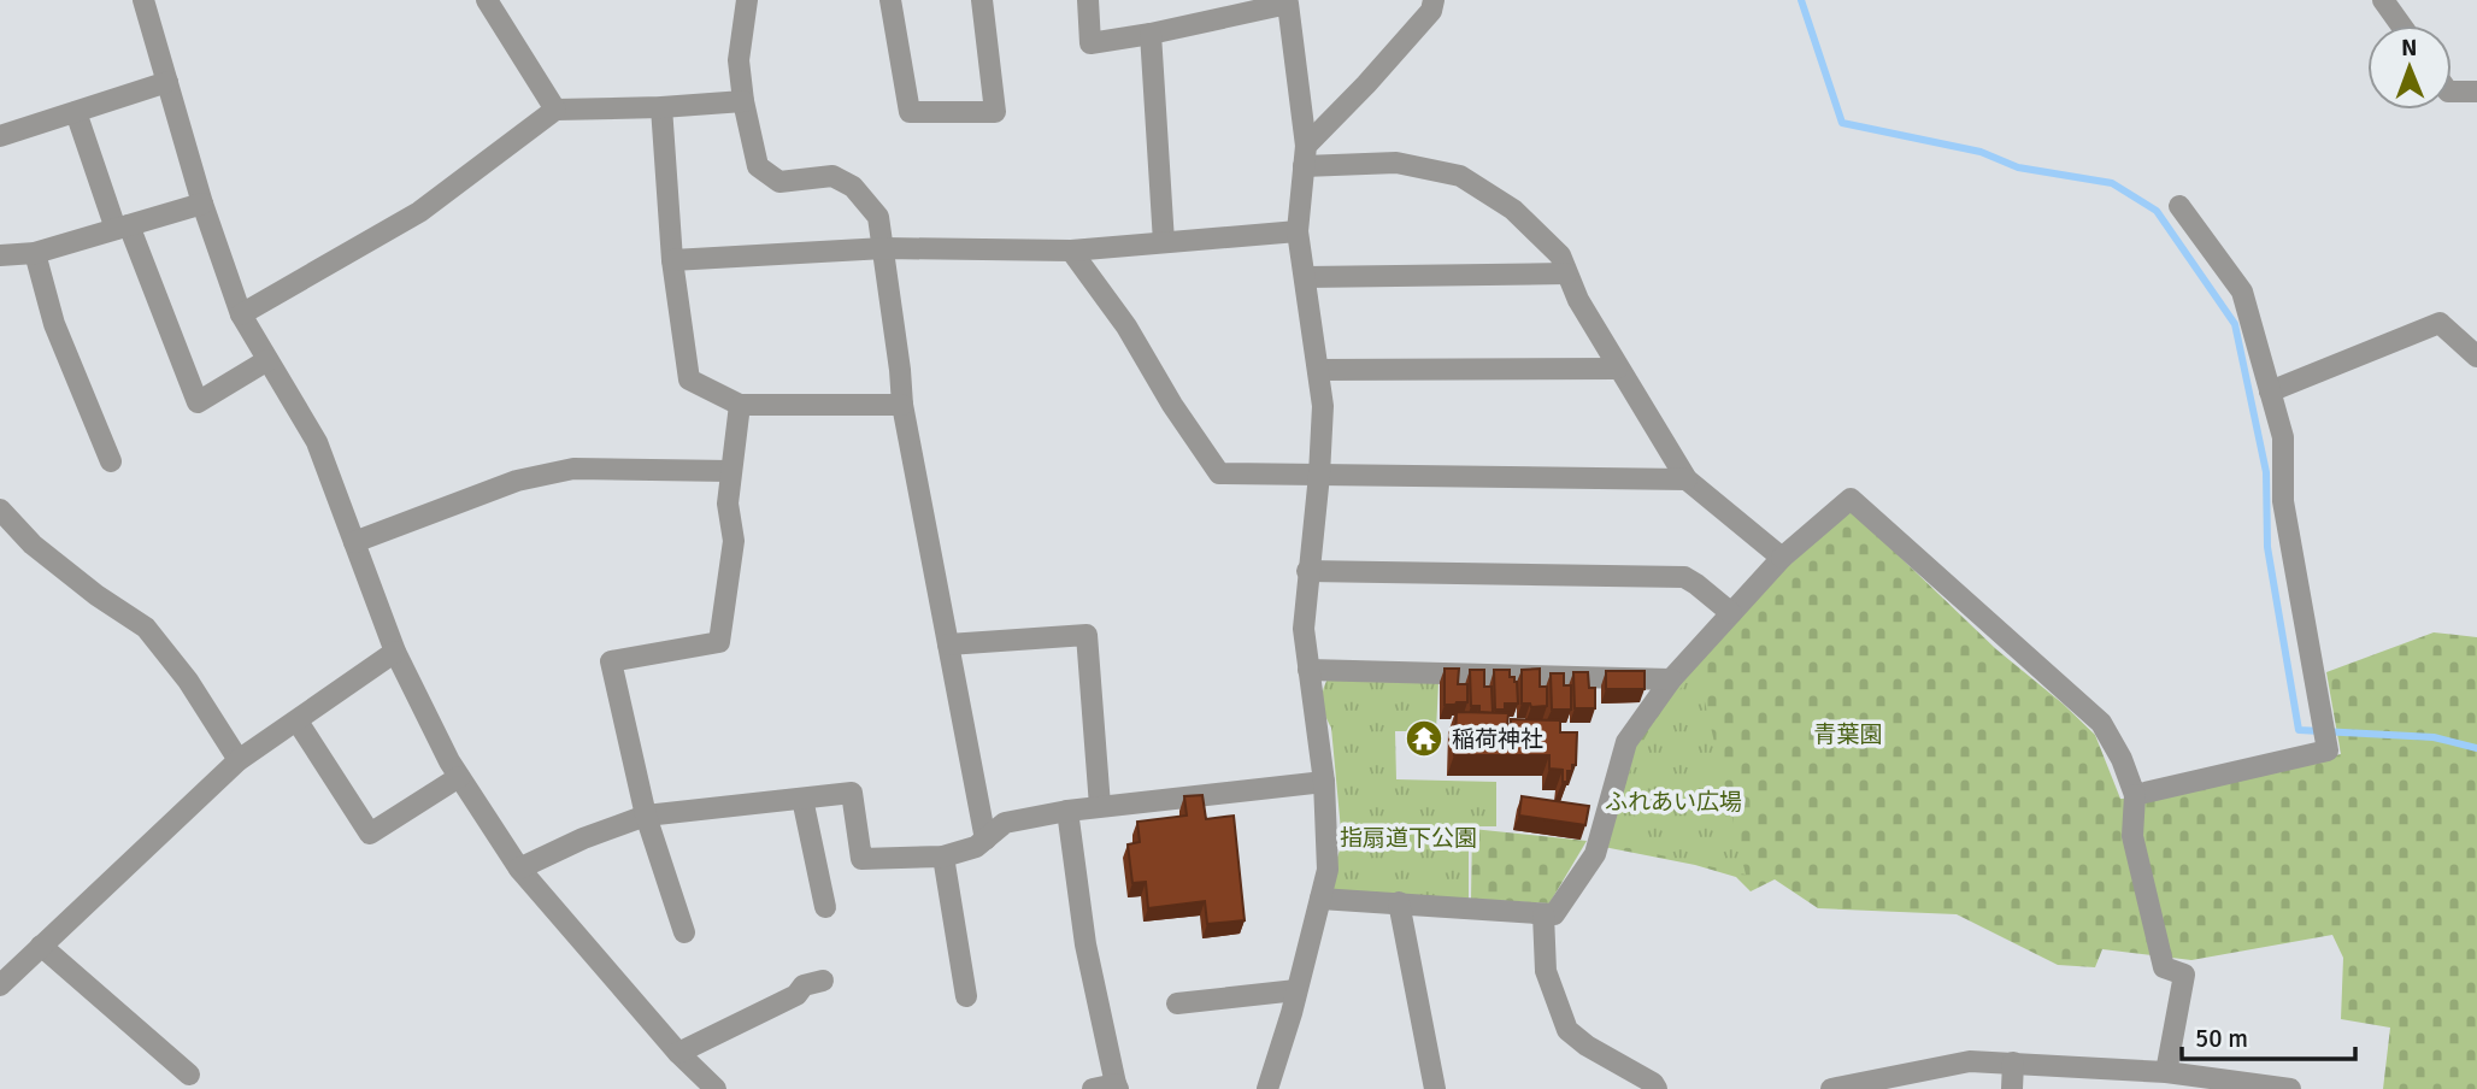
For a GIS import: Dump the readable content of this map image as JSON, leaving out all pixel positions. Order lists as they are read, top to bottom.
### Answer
{
  "parks": ["青葉園", "ふれあい広場", "指扇道下公園"],
  "places": {
    "temple": ["稲荷神社"]
  },
  "scale_bar": "50 m",
  "north": "top"
}
